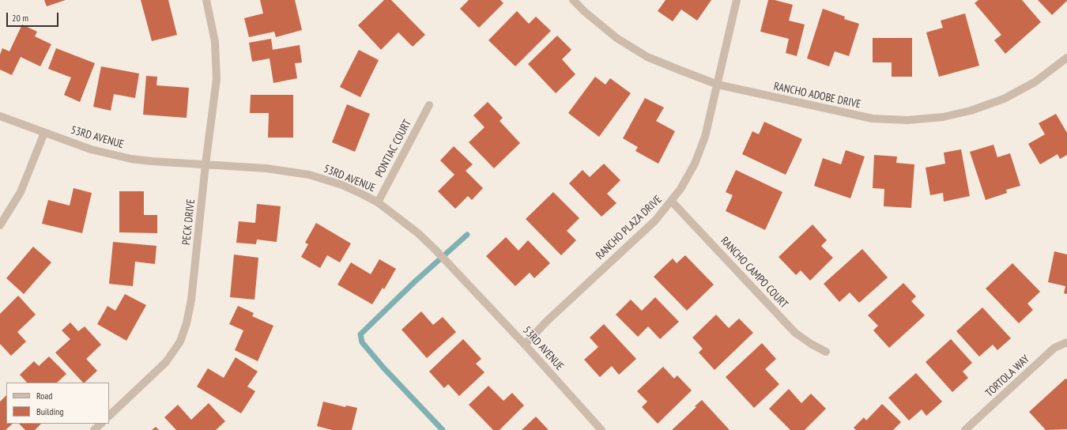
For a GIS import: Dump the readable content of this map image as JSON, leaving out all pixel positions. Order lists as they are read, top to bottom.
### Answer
{
  "streets": {
    "street": [
      "RANCHO ADOBE DRIVE",
      "53RD AVENUE",
      "PONTIAC COURT",
      "PECK DRIVE",
      "RANCHO PLAZA DRIVE",
      "RANCHO CAMPO COURT",
      "TORTOLA WAY"
    ]
  },
  "crossings": [
    ["RANCHO ADOBE DRIVE", "RANCHO PLAZA DRIVE"],
    ["53RD AVENUE", "PONTIAC COURT"],
    ["53RD AVENUE", "PECK DRIVE"],
    ["53RD AVENUE", "RANCHO PLAZA DRIVE"],
    ["RANCHO PLAZA DRIVE", "RANCHO CAMPO COURT"]
  ],
  "legend": ["Road", "Building"],
  "scale_bar": "20 m"
}
